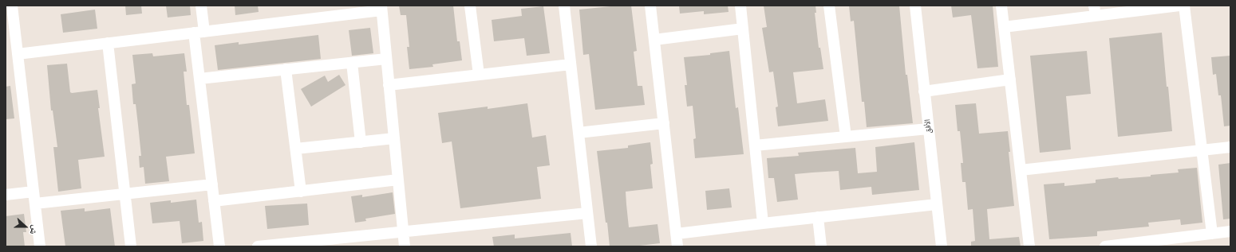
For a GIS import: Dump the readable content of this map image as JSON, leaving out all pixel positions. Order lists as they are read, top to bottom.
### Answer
{
  "streets": {
    "street": ["الأفق"]
  },
  "north": "right"
}
